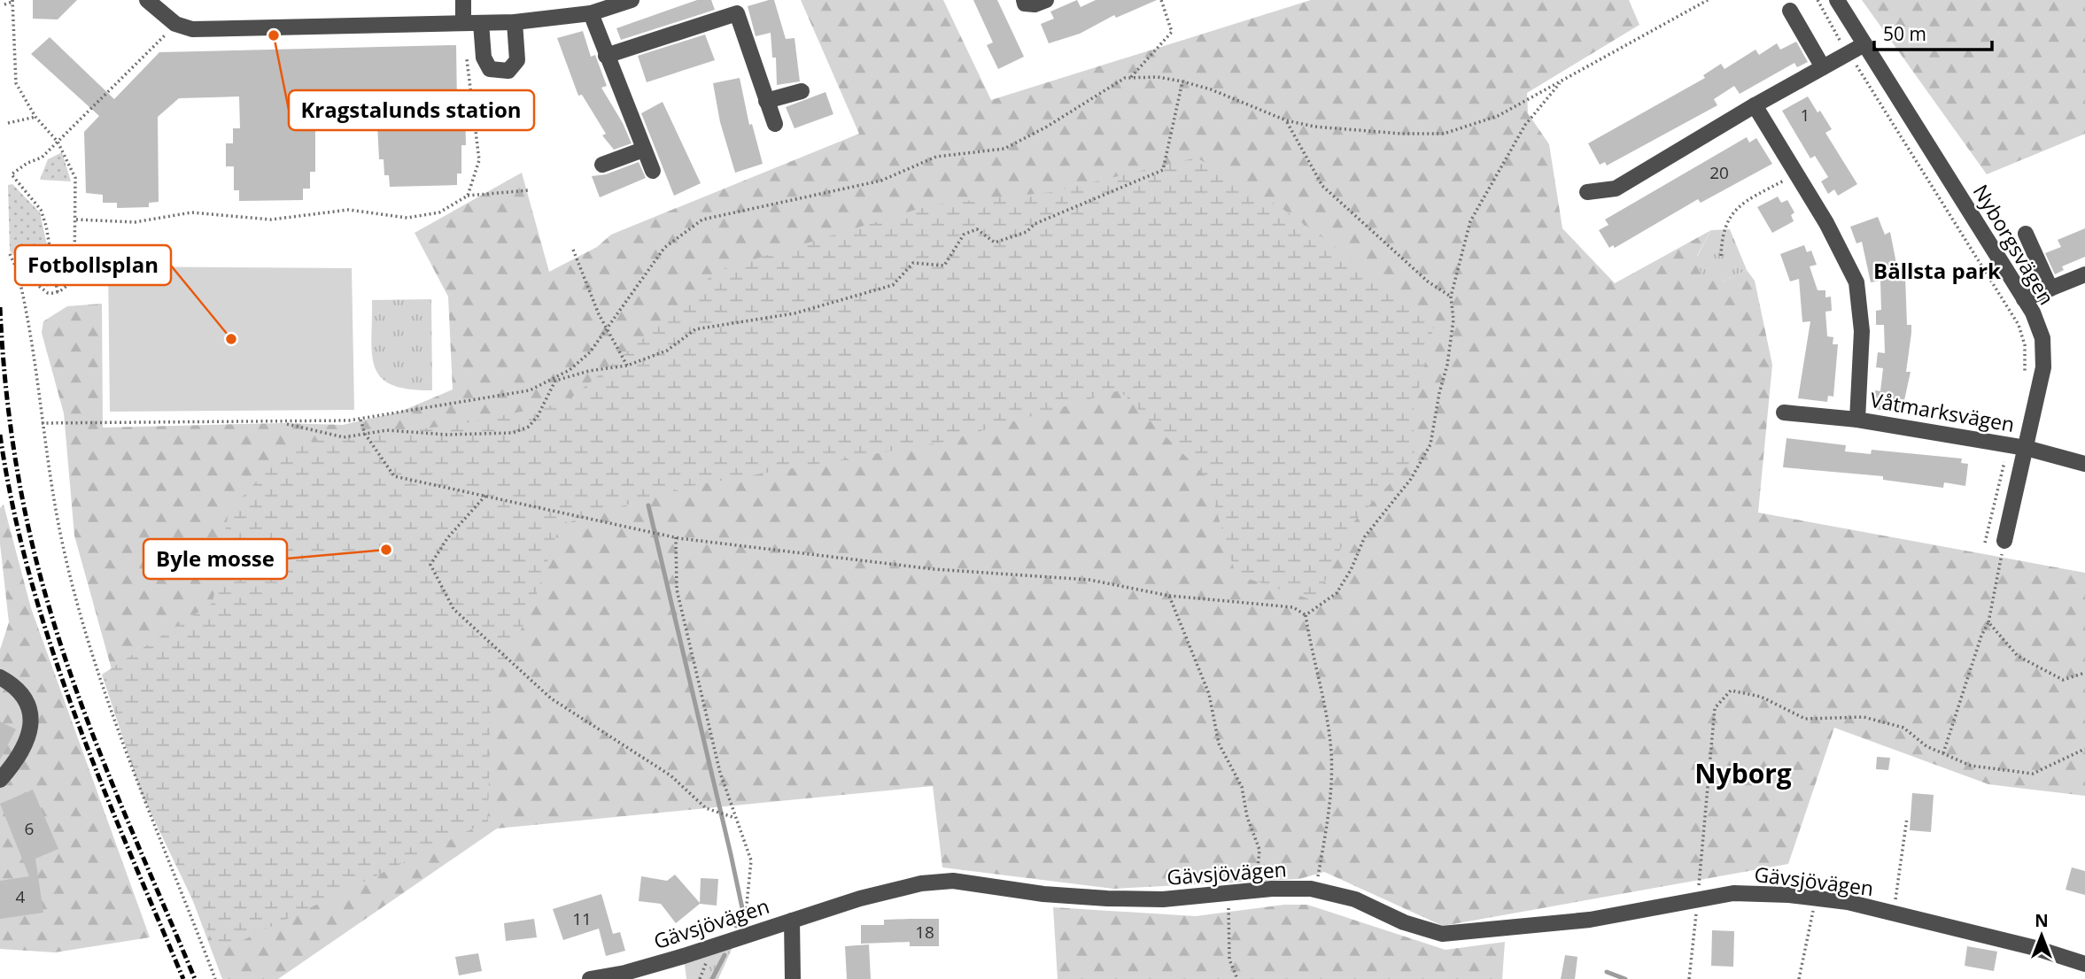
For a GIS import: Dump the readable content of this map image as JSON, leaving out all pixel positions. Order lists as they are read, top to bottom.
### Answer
{
  "streets": {
    "street": ["Nyborgsvägen", "Våtmarksvägen", "Gävsjövägen"]
  },
  "crossings": [
    ["Nyborgsvägen", "Våtmarksvägen"]
  ],
  "districts": ["Bällsta park", "Nyborg"],
  "places": ["Kragstalunds station", "Fotbollsplan", "Byle mosse"],
  "house_numbers": [
    "1",
    "20",
    "6",
    "4",
    "11",
    "18"
  ],
  "scale_bar": "50 m",
  "north": "top"
}
